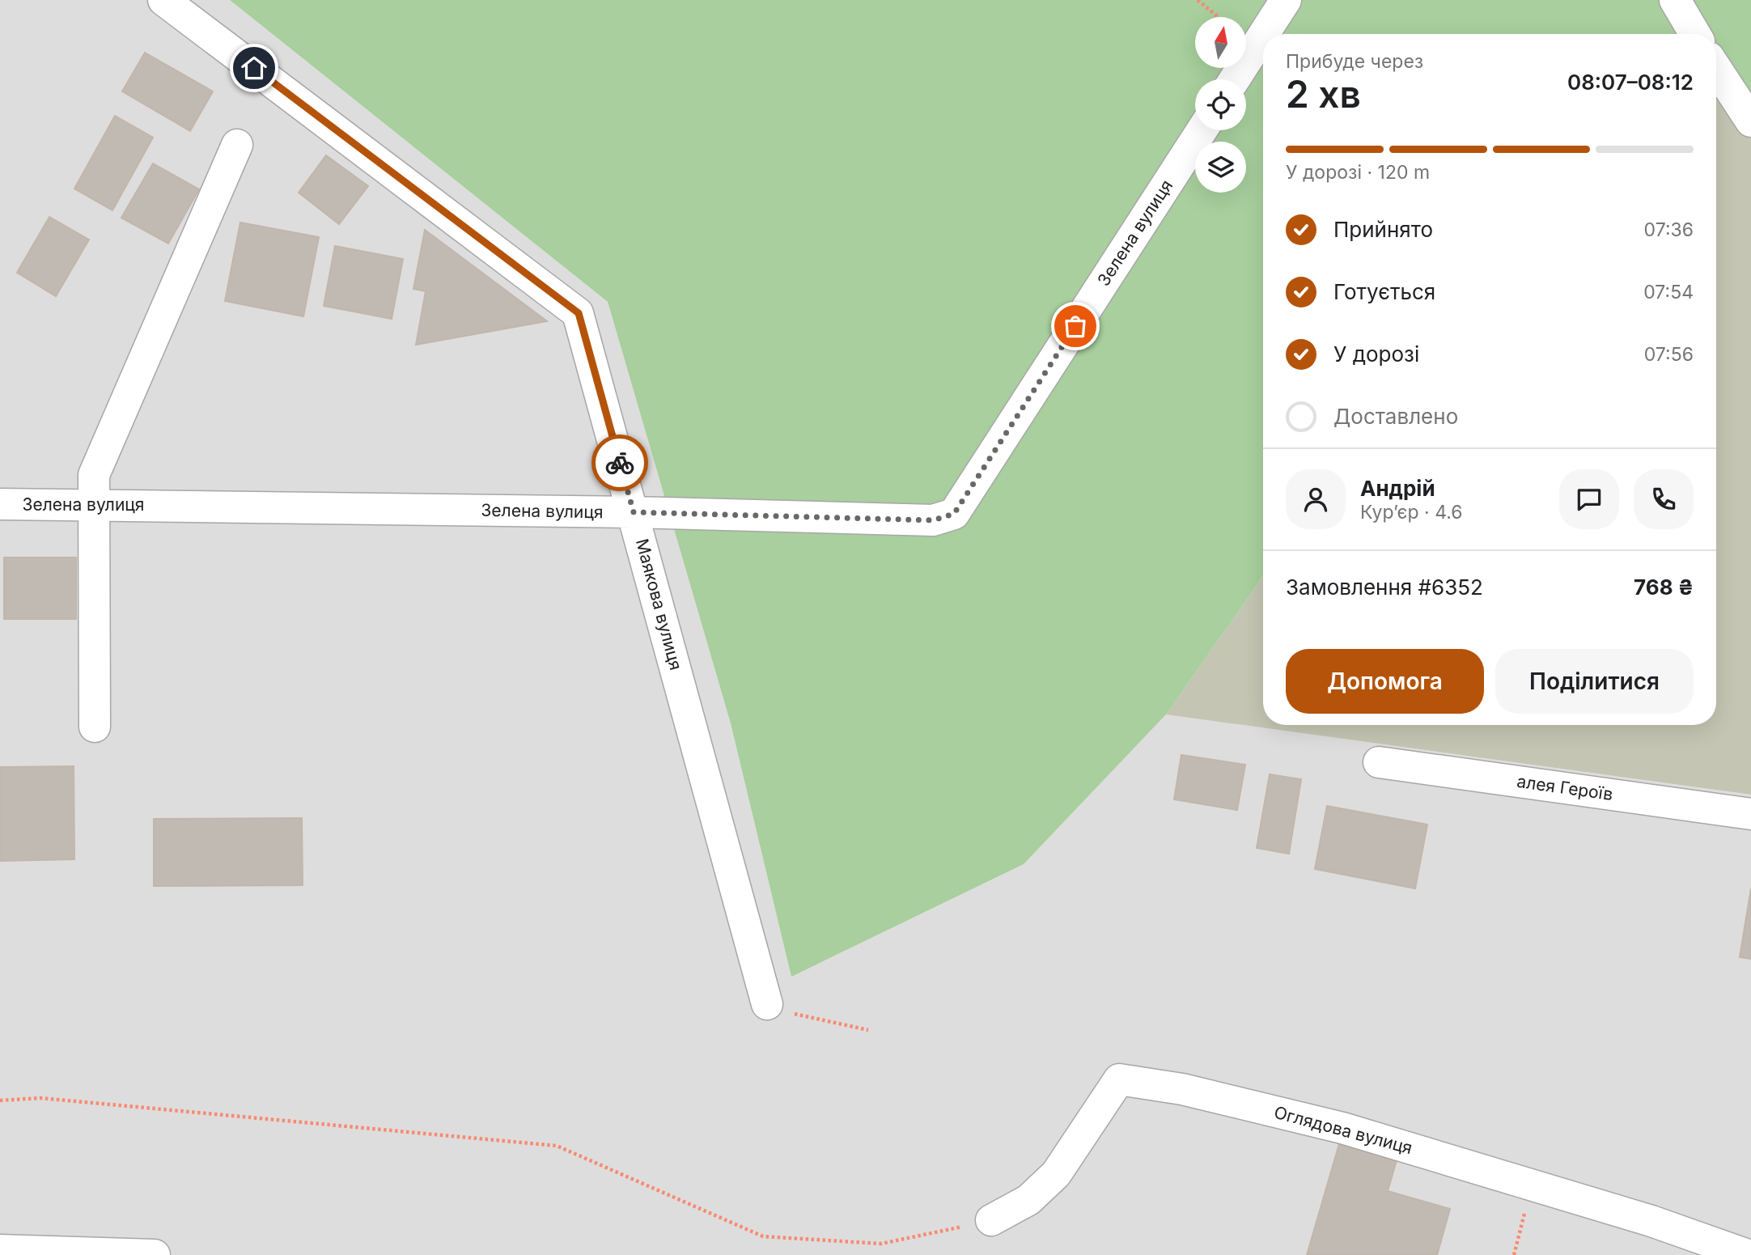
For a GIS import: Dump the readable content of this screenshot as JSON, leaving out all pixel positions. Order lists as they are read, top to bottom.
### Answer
{
  "streets": {
    "street": [
      "Зелена вулиця",
      "Маякова вулиця",
      "алея Героїв",
      "Оглядова вулиця"
    ]
  },
  "crossings": [
    ["Зелена вулиця", "Маякова вулиця"]
  ],
  "north": "top",
  "page": {
    "heading": ["2 хв", "Прибуде через", "08:07–08:12"],
    "panel": [
      "Андрій",
      "Кур’єр · 4.6",
      "Замовлення #6352",
      "768 ₴"
    ],
    "bar": "У дорозі · 120 m",
    "list": [
      ["Прийнято", "07:36"],
      ["Готується", "07:54"],
      ["У дорозі", "07:56"],
      "Доставлено"
    ],
    "buttons": ["Допомога", "Поділитися"]
  }
}
